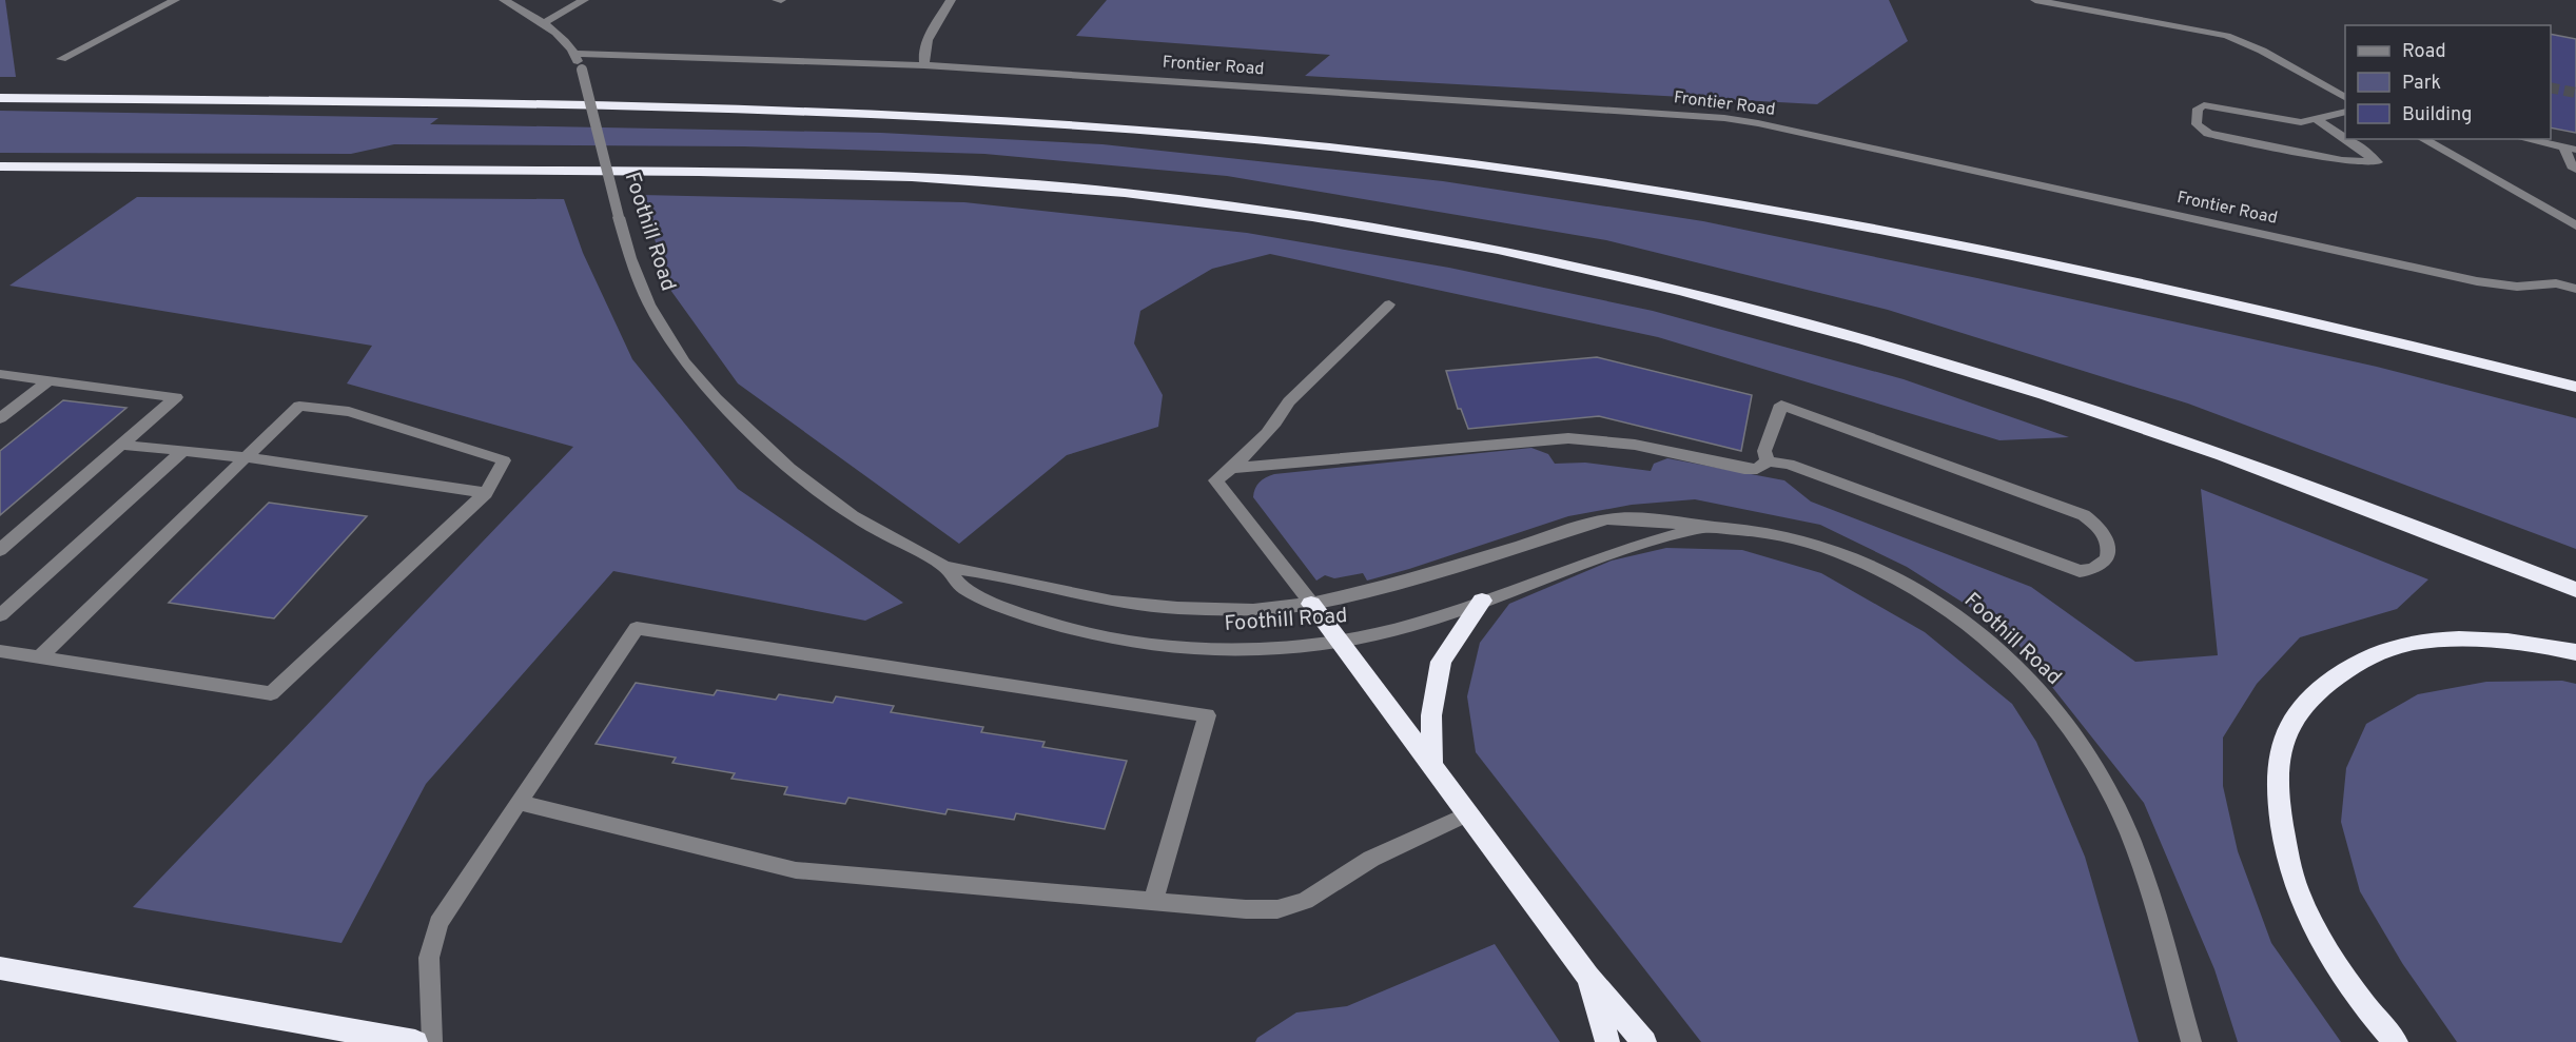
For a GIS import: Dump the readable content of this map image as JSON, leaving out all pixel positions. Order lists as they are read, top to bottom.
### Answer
{
  "streets": {
    "street": ["Frontier Road", "Foothill Road"]
  },
  "crossings": [
    ["Frontier Road", "Foothill Road"]
  ],
  "legend": ["Road", "Park", "Building"]
}
